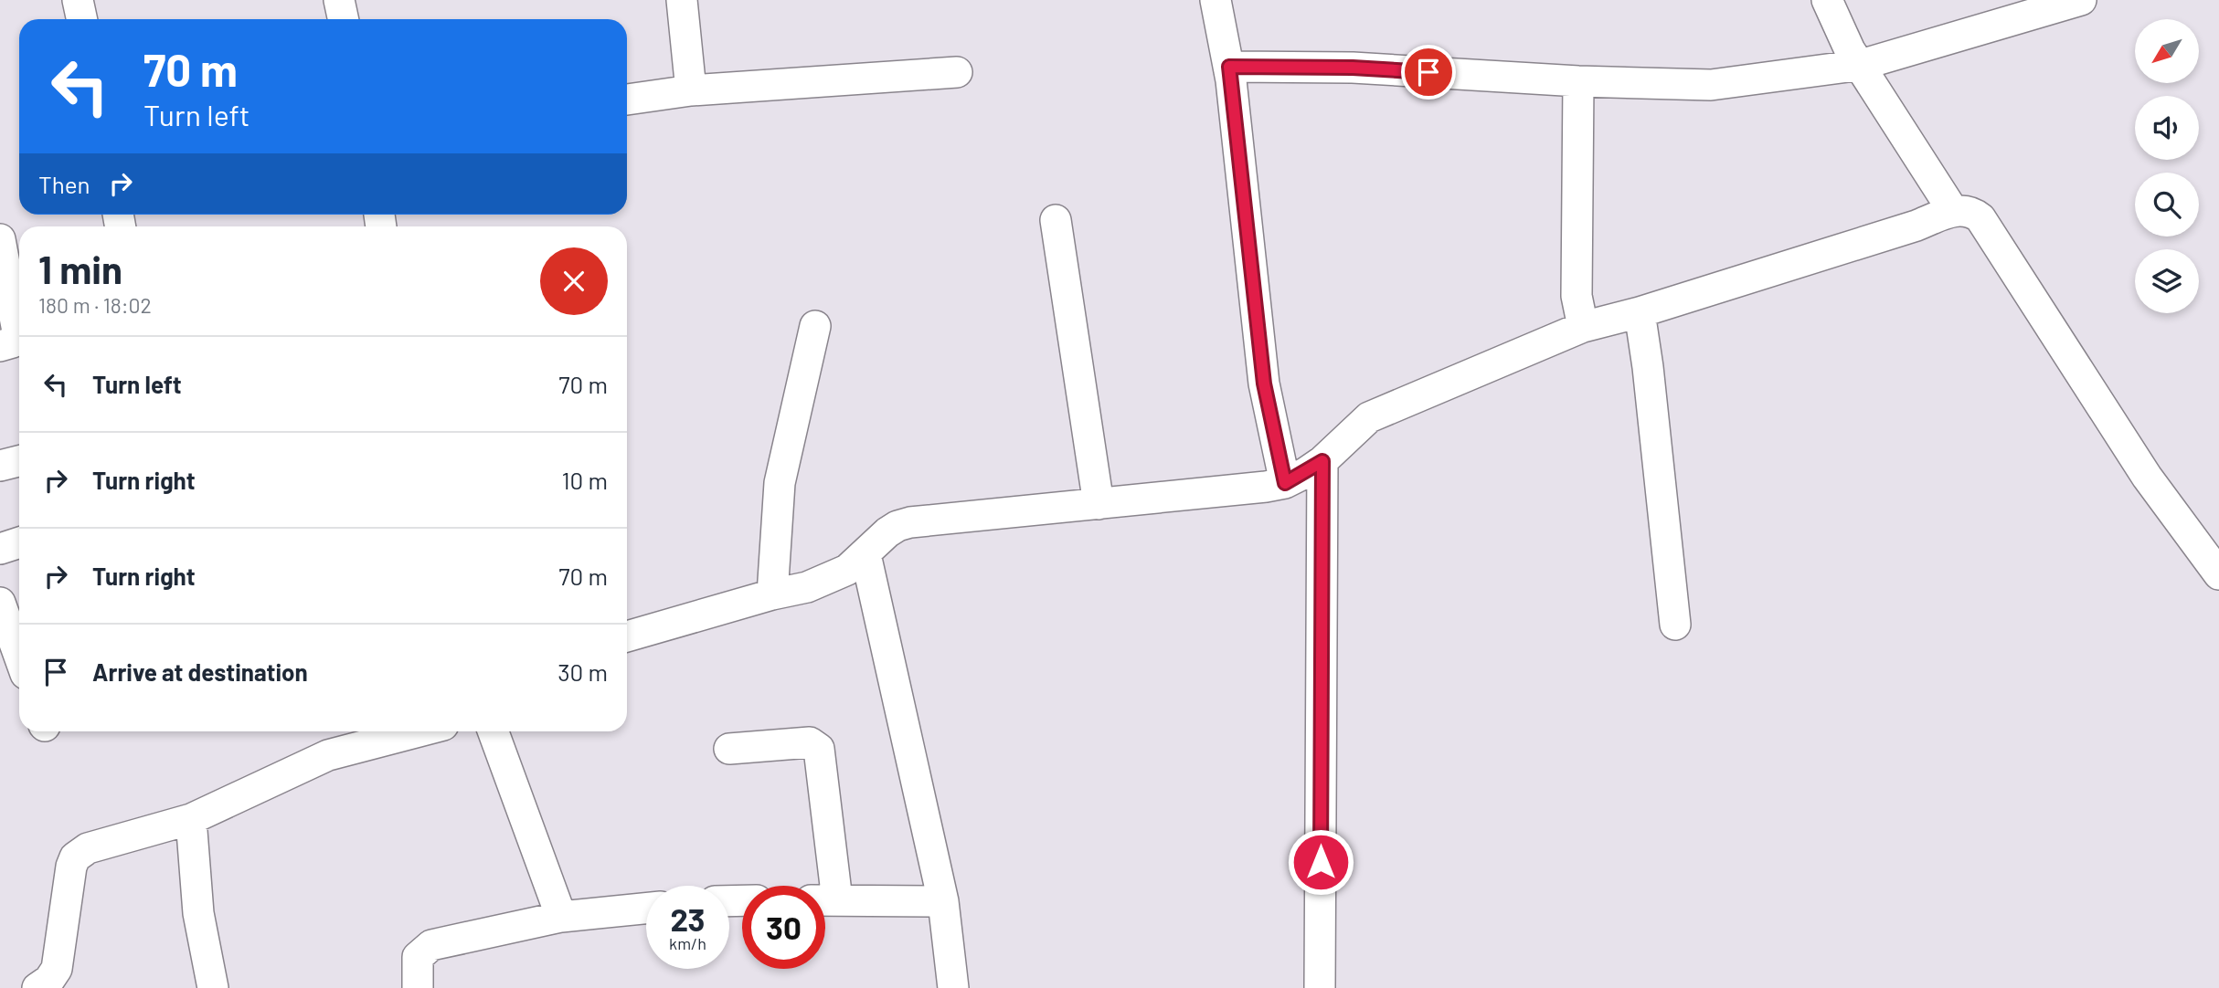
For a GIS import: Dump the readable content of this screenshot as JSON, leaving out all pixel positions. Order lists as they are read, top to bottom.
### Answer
{
  "north": "bottom left",
  "page": {
    "turn": ["70 m", "Turn left"],
    "then": "Then",
    "heading": ["1 min", "180 m · 18:02"],
    "list": [
      {
        "name": "Turn left",
        "value": "70 m"
      },
      {
        "name": "Turn right",
        "value": "10 m"
      },
      {
        "name": "Turn right",
        "value": "70 m"
      },
      {
        "name": "Arrive at destination",
        "value": "30 m"
      }
    ],
    "speed": "23 km/h",
    "limit": "30"
  }
}
